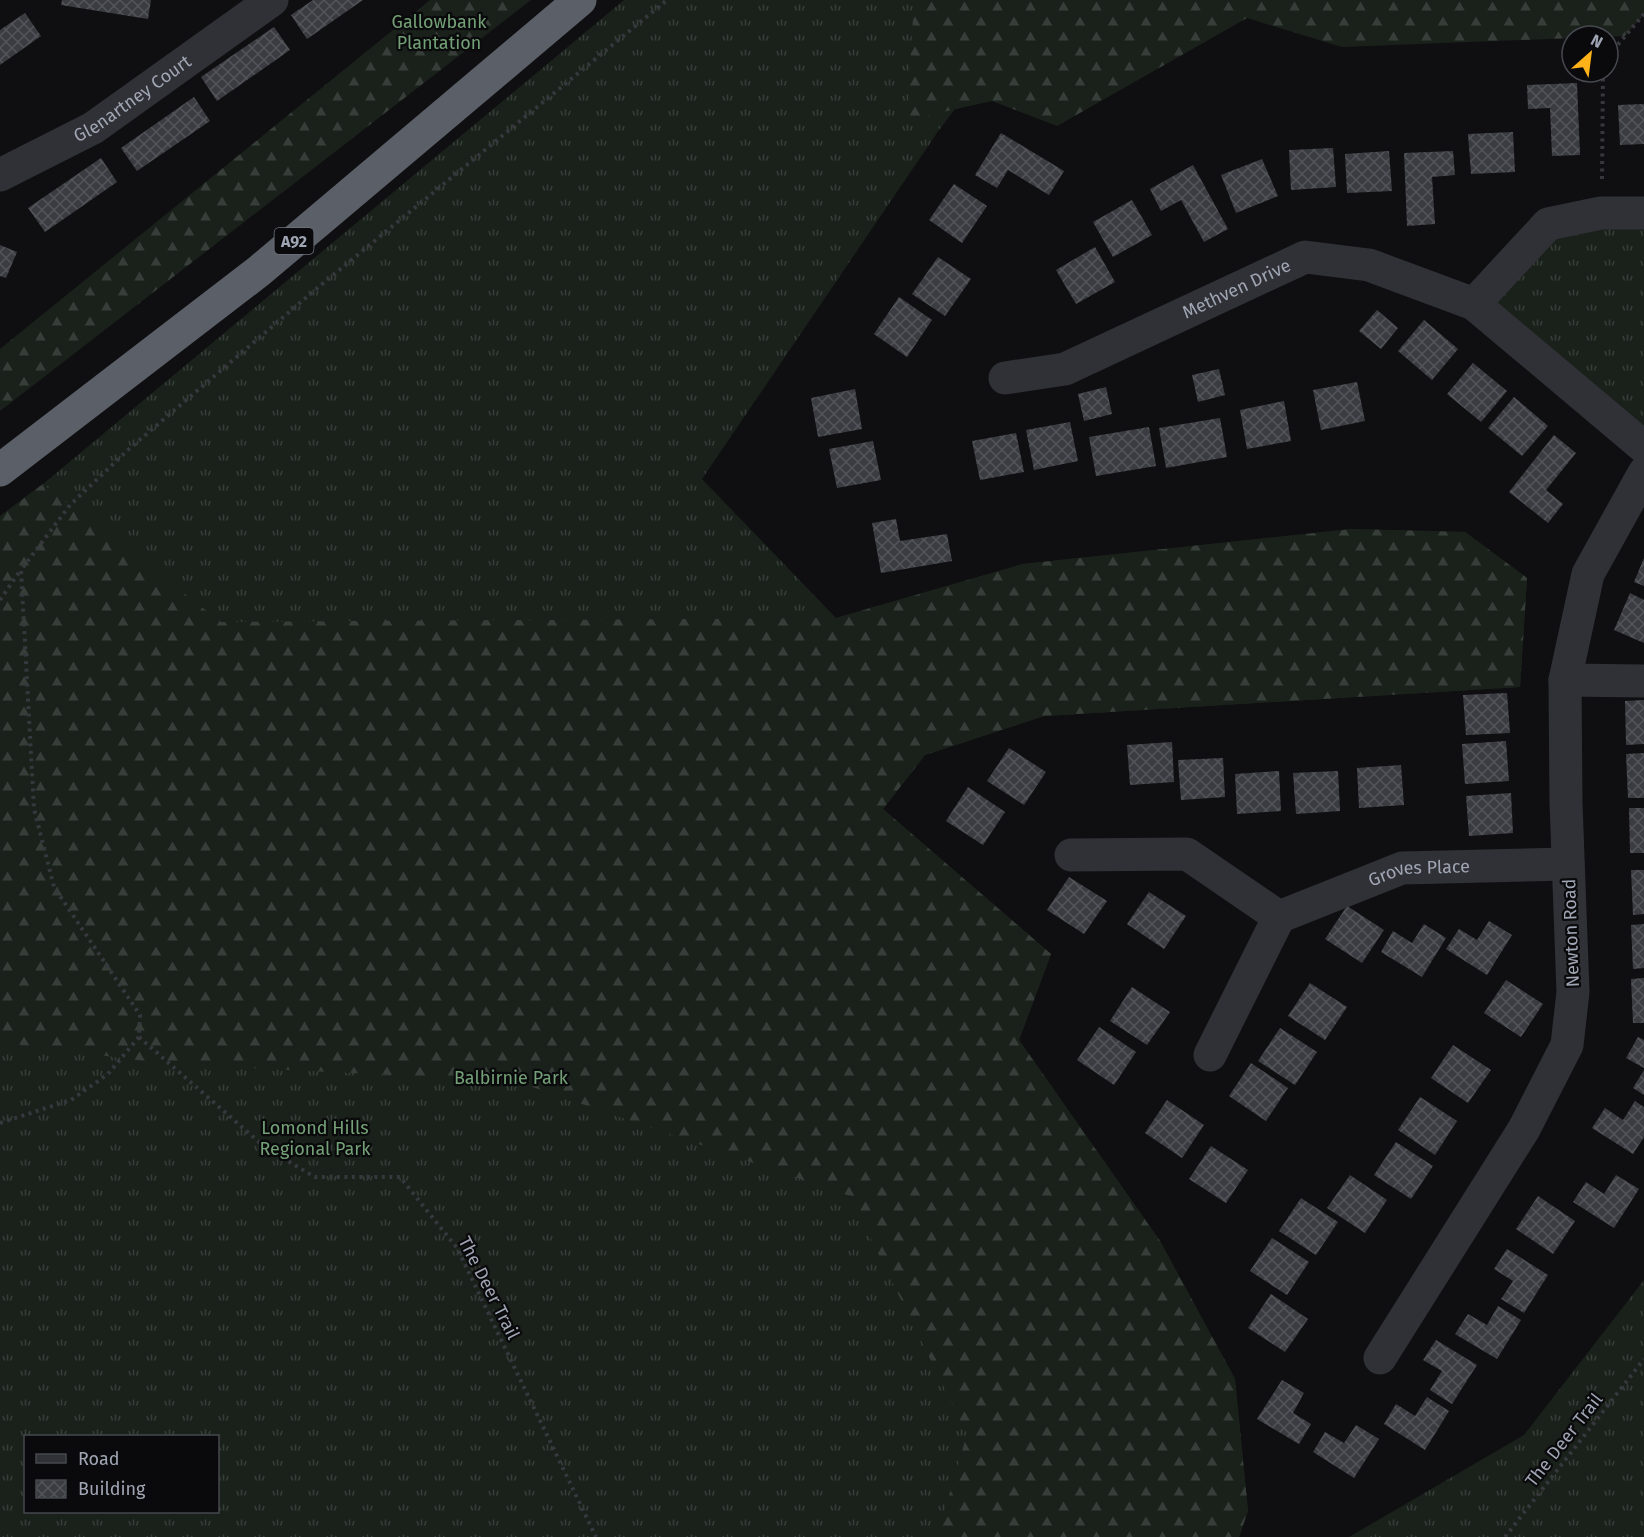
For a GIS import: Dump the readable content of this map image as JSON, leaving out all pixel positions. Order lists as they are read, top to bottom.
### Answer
{
  "streets": {
    "highway": ["A92"],
    "street": [
      "Glenartney Court",
      "Methven Drive",
      "Groves Place",
      "Newton Road"
    ],
    "path": ["The Deer Trail"]
  },
  "crossings": [
    ["Groves Place", "Newton Road"]
  ],
  "parks": ["Gallowbank Plantation", "Balbirnie Park", "Lomond Hills Regional Park"],
  "legend": ["Road", "Building"],
  "north": "top right"
}
